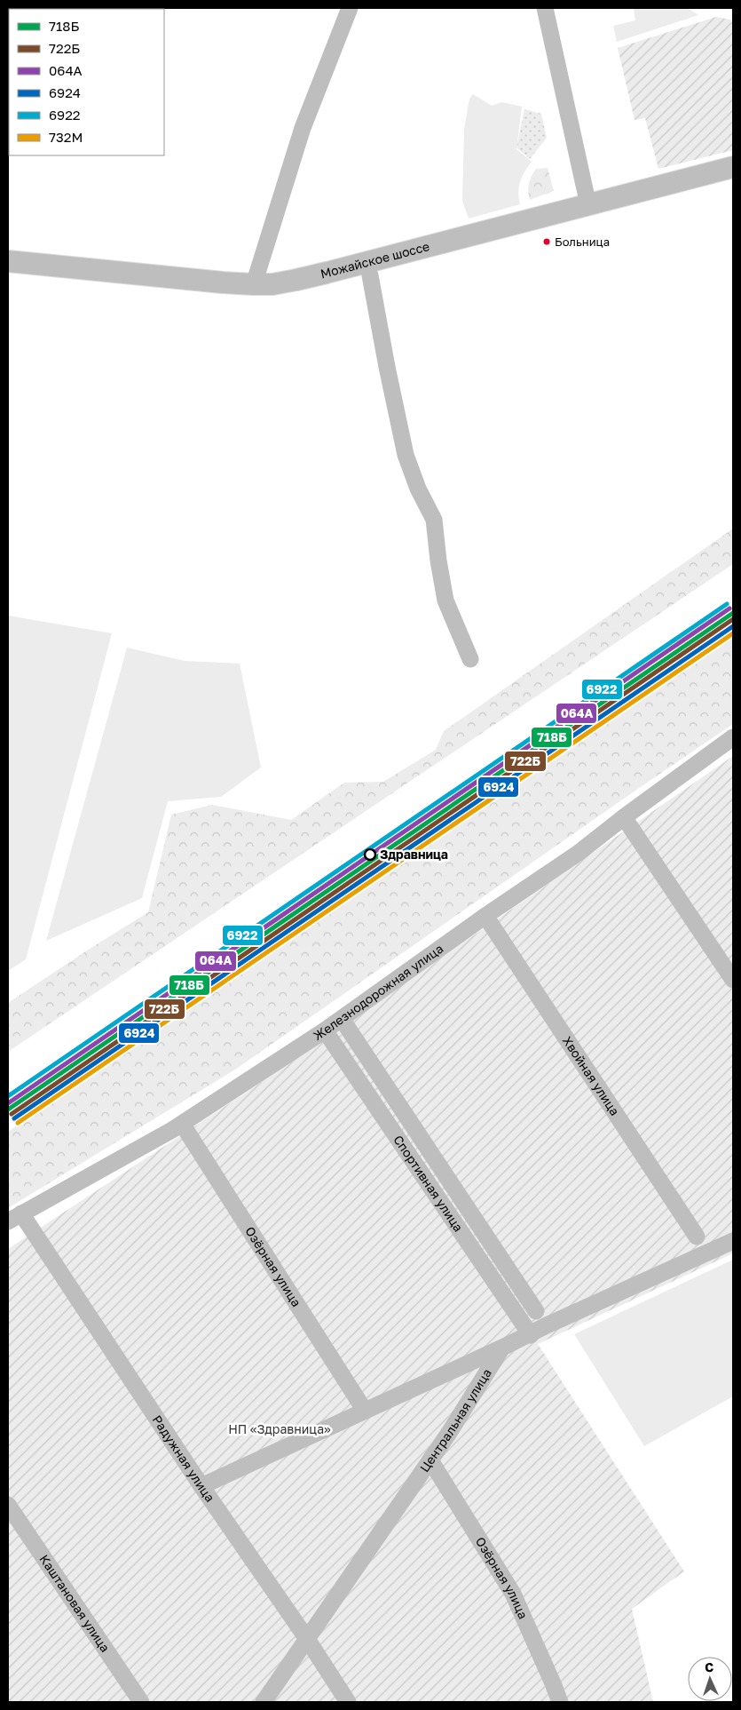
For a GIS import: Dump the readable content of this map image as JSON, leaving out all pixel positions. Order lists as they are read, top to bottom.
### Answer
{
  "streets": {
    "main road": ["Можайское шоссе"],
    "street": [
      "Железнодорожная улица",
      "Хвойная улица",
      "Спортивная улица",
      "Озёрная улица",
      "Центральная улица",
      "Радужная улица",
      "Каштановая улица"
    ]
  },
  "crossings": [
    ["Железнодорожная улица", "Хвойная улица"],
    ["Железнодорожная улица", "Спортивная улица"],
    ["Железнодорожная улица", "Озёрная улица"],
    ["Железнодорожная улица", "Радужная улица"],
    ["Озёрная улица", "Центральная улица"],
    ["Центральная улица", "Радужная улица"]
  ],
  "parks": ["НП «Здравница»"],
  "places": ["Больница", "Здравница"],
  "lines": [
    "transit line 6922",
    "transit line 064А",
    "transit line 718Б",
    "transit line 722Б",
    "transit line 6924",
    "transit line 732М"
  ],
  "legend": [
    "718Б",
    "722Б",
    "064А",
    "6924",
    "6922",
    "732М"
  ],
  "north": "top"
}
